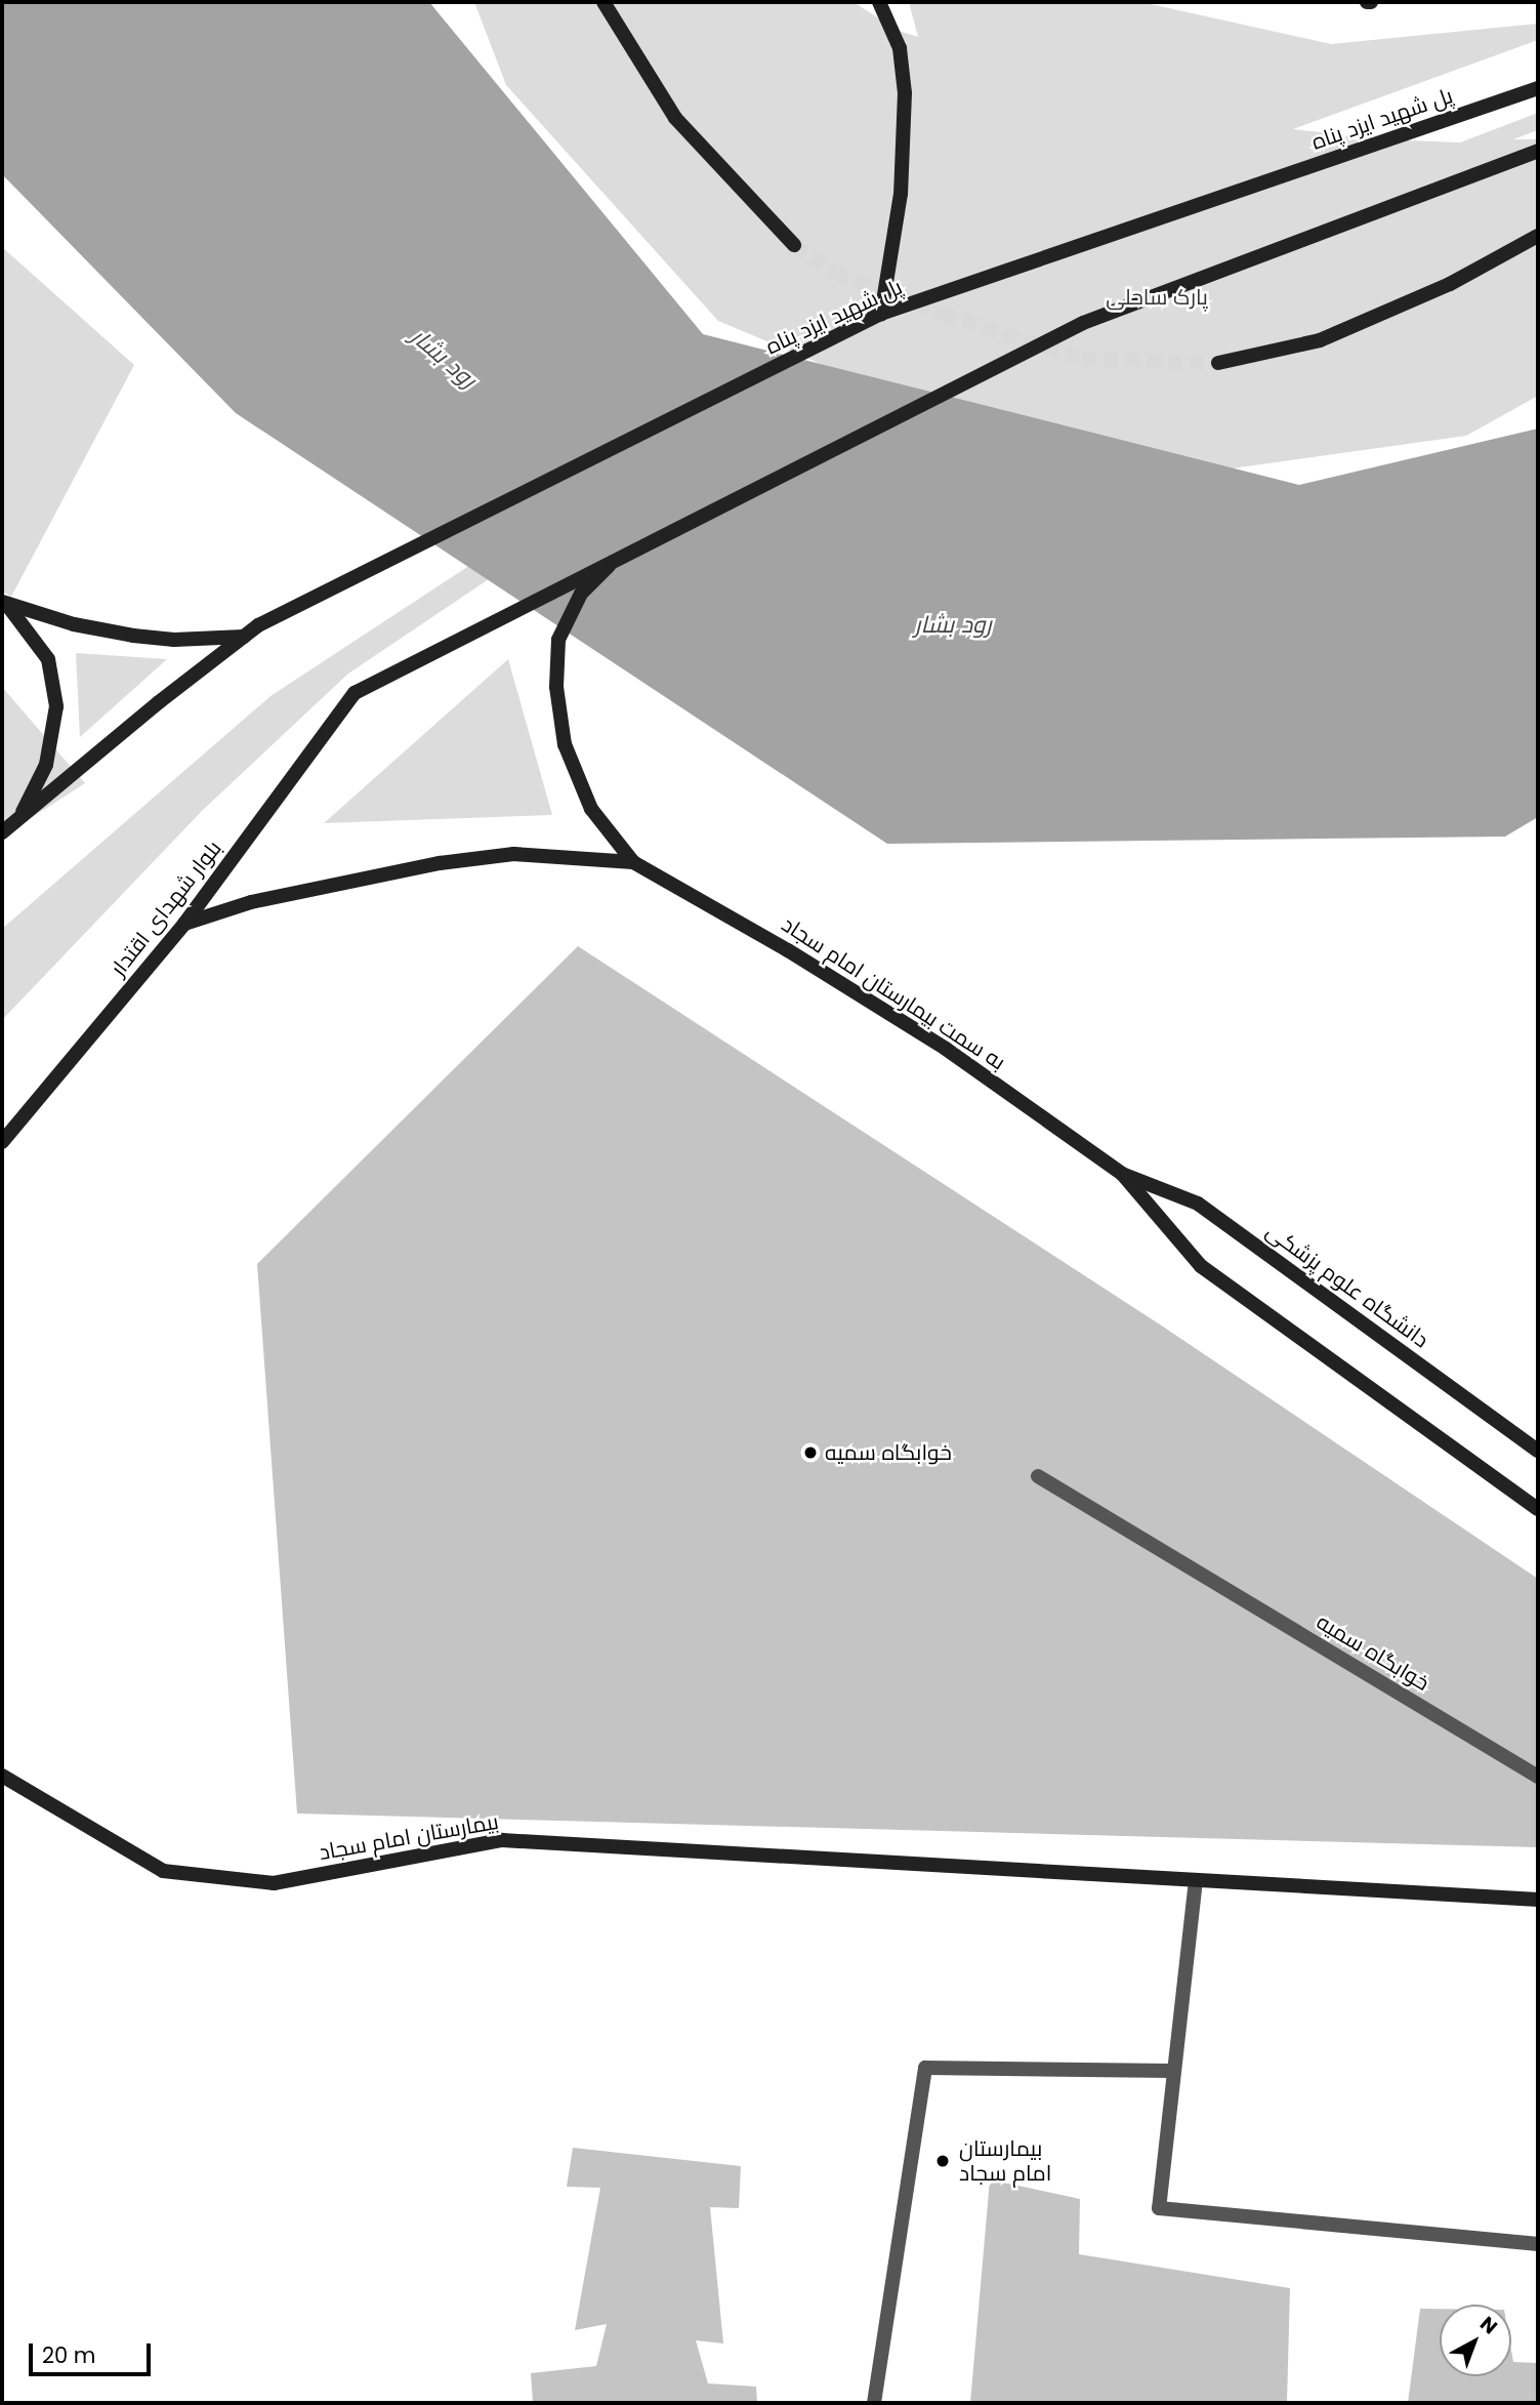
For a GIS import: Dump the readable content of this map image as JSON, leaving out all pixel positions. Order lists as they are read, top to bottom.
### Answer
{
  "streets": {
    "street": [
      "پل شهید ایزد پناه",
      "بلوار شهدای اقتدار",
      "به سمت بیمارستان امام سجاد",
      "دانشگاه علوم پزشکی",
      "خوابگاه سمیه",
      "بیمارستان امام سجاد"
    ]
  },
  "crossings": [
    ["به سمت بیمارستان امام سجاد", "دانشگاه علوم پزشکی"]
  ],
  "water": ["رود بشار"],
  "parks": ["پارک ساحلی"],
  "places": ["خوابگاه سمیه", "بیمارستان امام سجاد"],
  "scale_bar": "20 m",
  "north": "top right"
}
